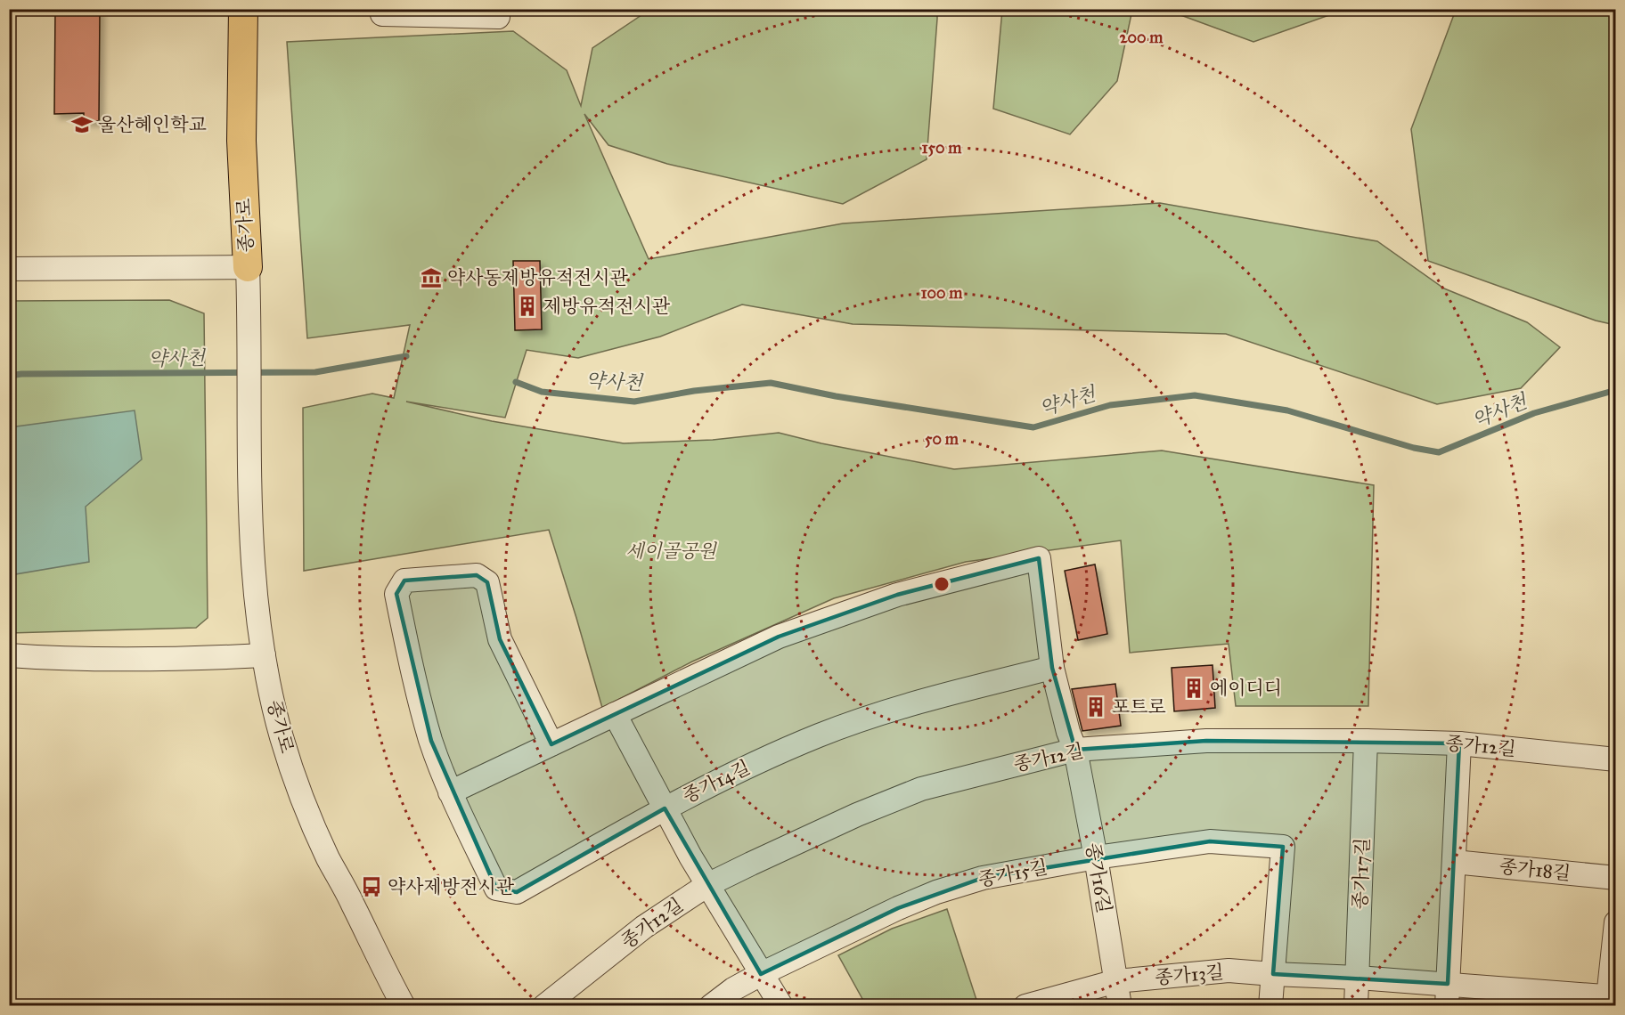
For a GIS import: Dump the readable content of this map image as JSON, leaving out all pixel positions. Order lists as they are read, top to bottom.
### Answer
{
  "streets": {
    "main road": ["종가로"],
    "street": [
      "종가12길",
      "종가14길",
      "종가18길",
      "종가15길",
      "종가17길",
      "종가16길",
      "종가13길"
    ]
  },
  "crossings": [
    ["종가12길", "종가17길"],
    ["종가12길", "종가16길"],
    ["종가15길", "종가16길"],
    ["종가15길", "종가13길"],
    ["종가17길", "종가13길"],
    ["종가16길", "종가13길"]
  ],
  "water": ["약사천"],
  "parks": ["세이골공원"],
  "places": {
    "school or university": ["울산혜인학교"],
    "museum": ["약사동제방유적전시관"],
    "building": ["제방유적전시관", "에이디디", "포트로"],
    "bus stop": ["약사제방전시관"]
  },
  "rings": [
    "200 m",
    "150 m",
    "100 m",
    "50 m"
  ]
}
